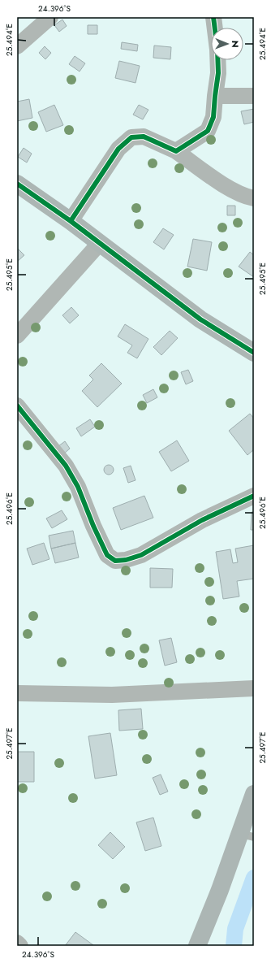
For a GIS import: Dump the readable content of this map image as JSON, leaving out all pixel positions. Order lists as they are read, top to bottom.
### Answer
{
  "north": "right",
  "coordinates": [
    "24.396°S",
    "25.494°E",
    "25.495°E",
    "25.496°E",
    "25.497°E"
  ]
}
